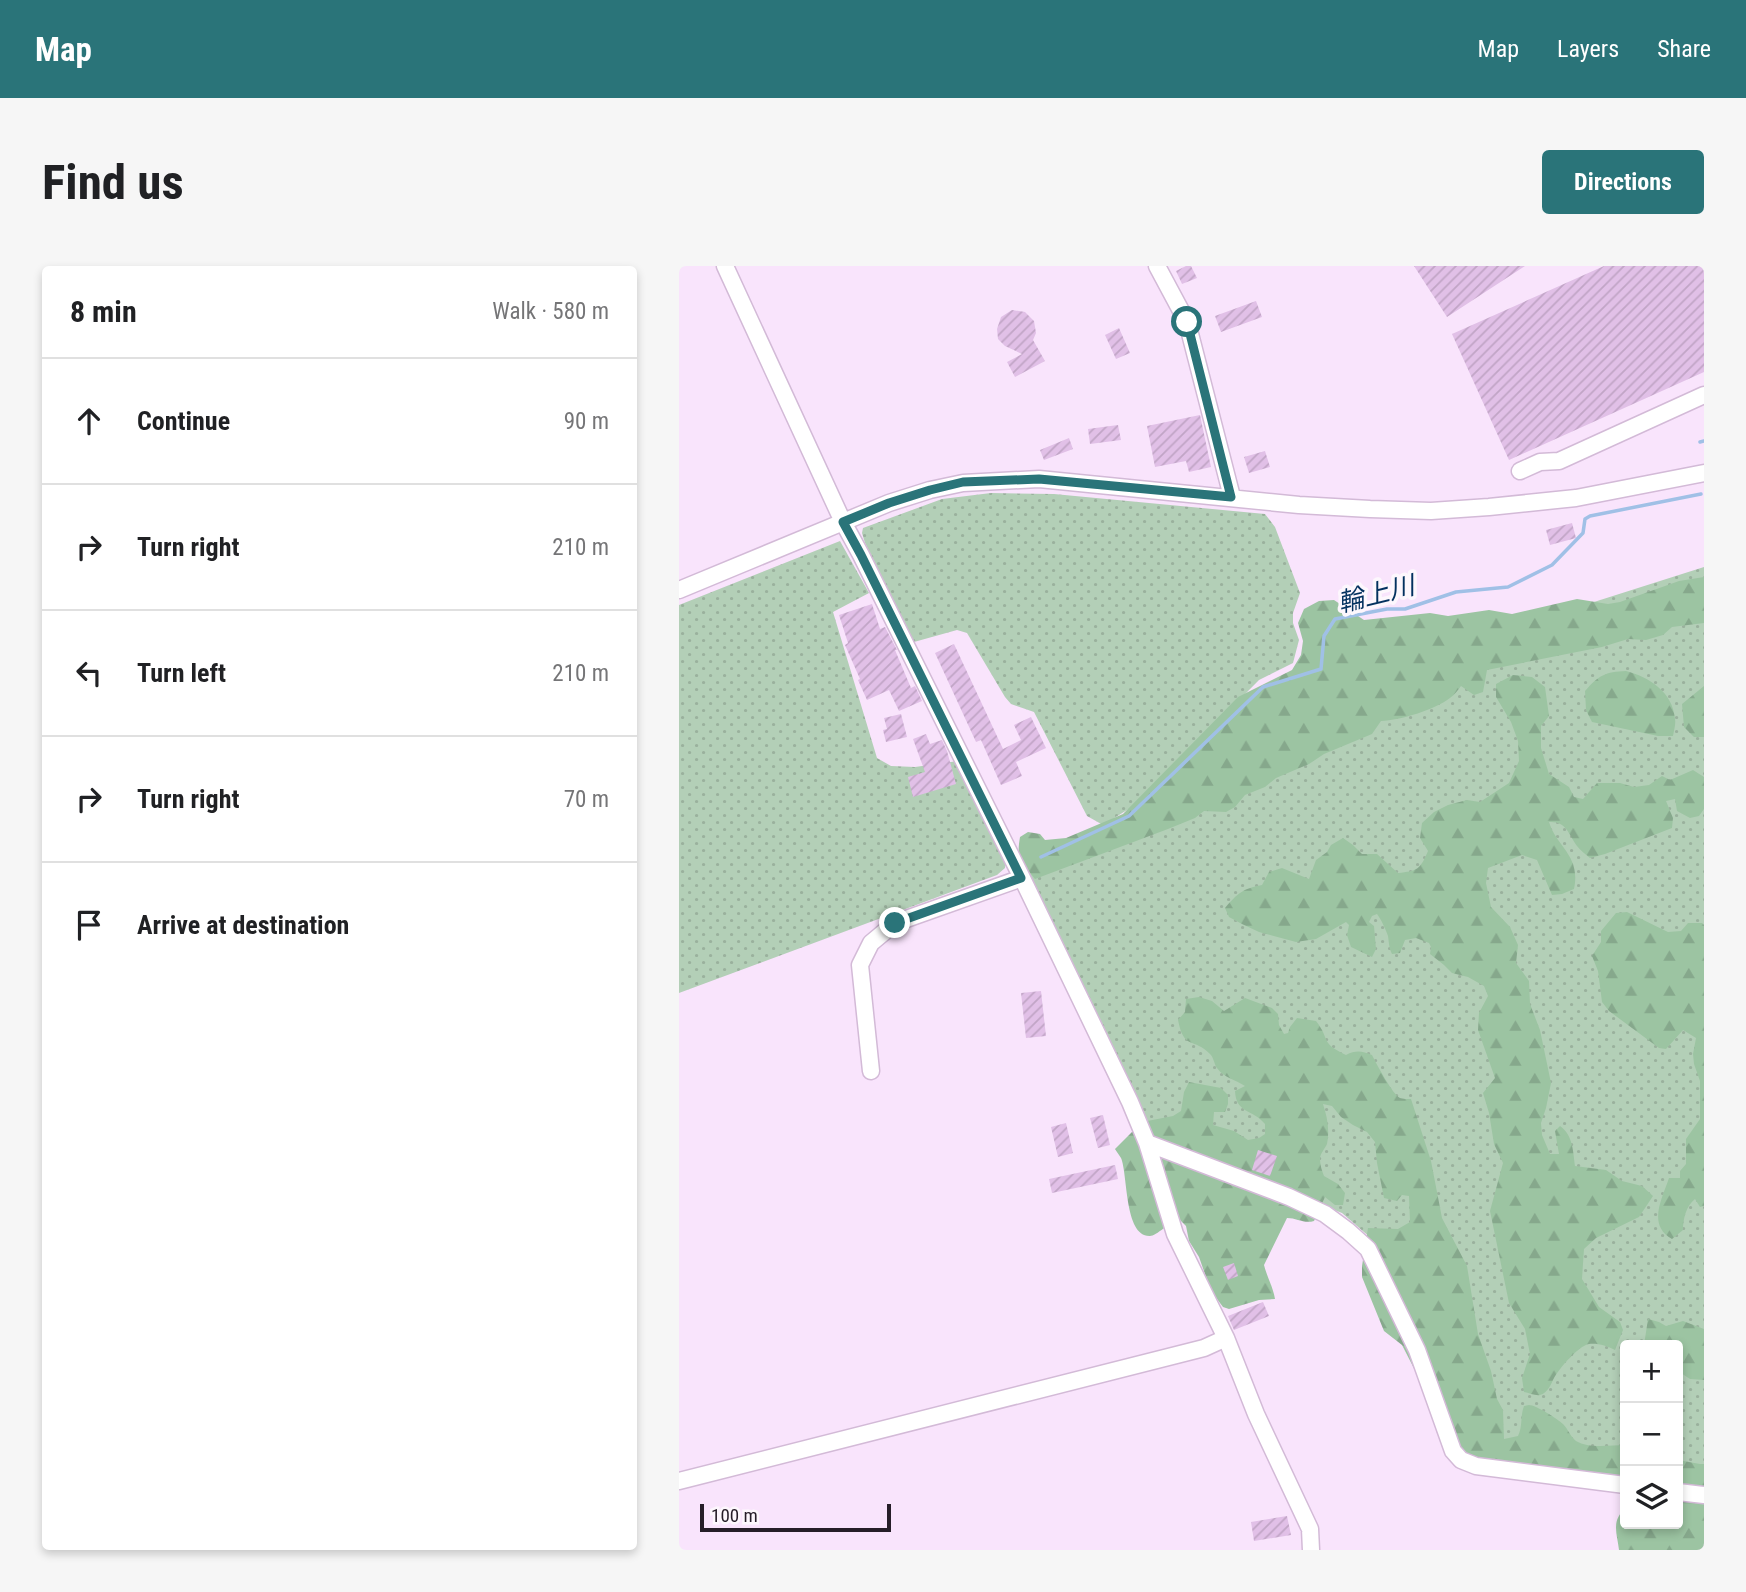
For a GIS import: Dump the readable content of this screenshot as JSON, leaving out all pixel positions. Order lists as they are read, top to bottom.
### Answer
{
  "water": ["輪上川"],
  "scale_bar": "100 m",
  "page": {
    "header": "Map",
    "nav": ["Map", "Layers", "Share"],
    "buttons": "Directions",
    "title": "Find us",
    "heading": ["8 min", "Walk · 580 m"],
    "list": [
      ["Continue", "90 m"],
      ["Turn right", "210 m"],
      ["Turn left", "210 m"],
      ["Turn right", "70 m"],
      "Arrive at destination"
    ],
    "map_buttons": ["+", "−"],
    "scale": "100 m"
  }
}
